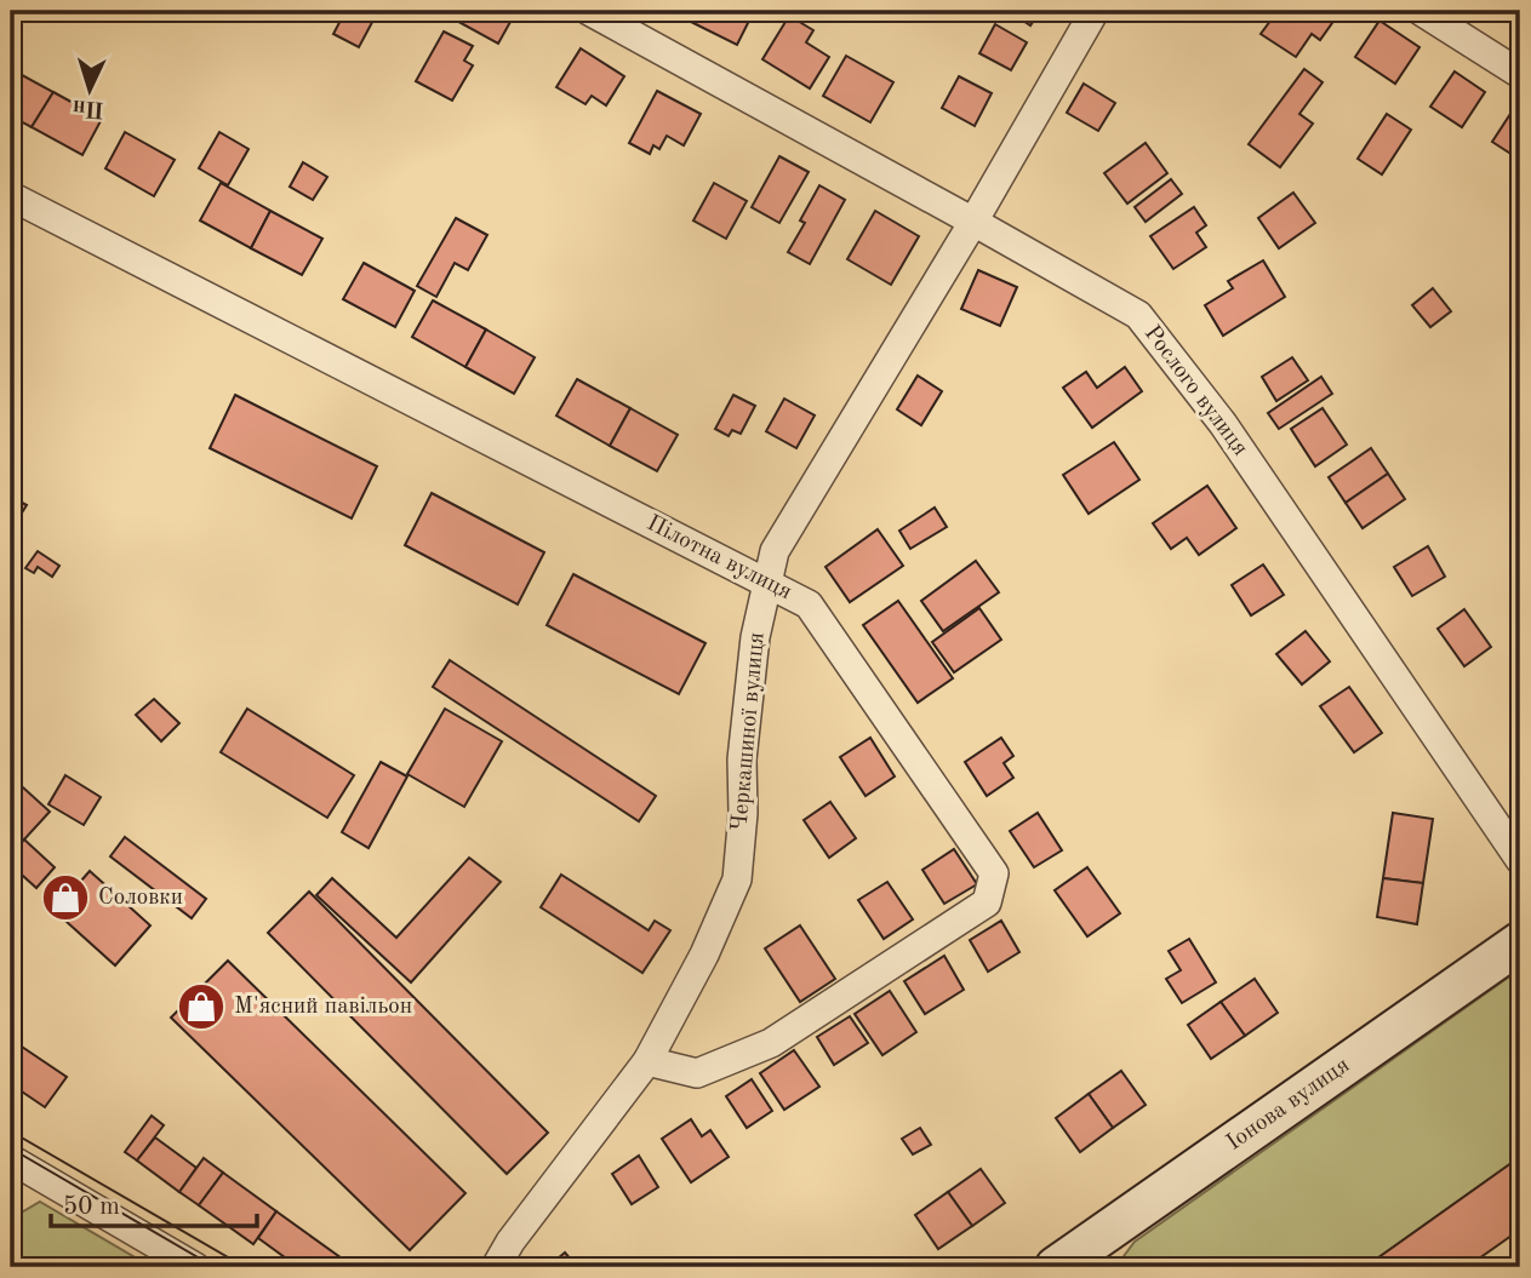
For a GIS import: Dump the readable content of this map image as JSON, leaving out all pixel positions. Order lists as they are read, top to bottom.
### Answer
{
  "streets": {
    "street": [
      "Рослого вулиця",
      "Пілотна вулиця",
      "Черкашиної вулиця",
      "Іонова вулиця"
    ]
  },
  "crossings": [
    ["Рослого вулиця", "Черкашиної вулиця"],
    ["Пілотна вулиця", "Черкашиної вулиця"]
  ],
  "places": {
    "shop": ["Соловки", "М'ясний павільон"]
  },
  "scale_bar": "50 m",
  "north": "bottom"
}
